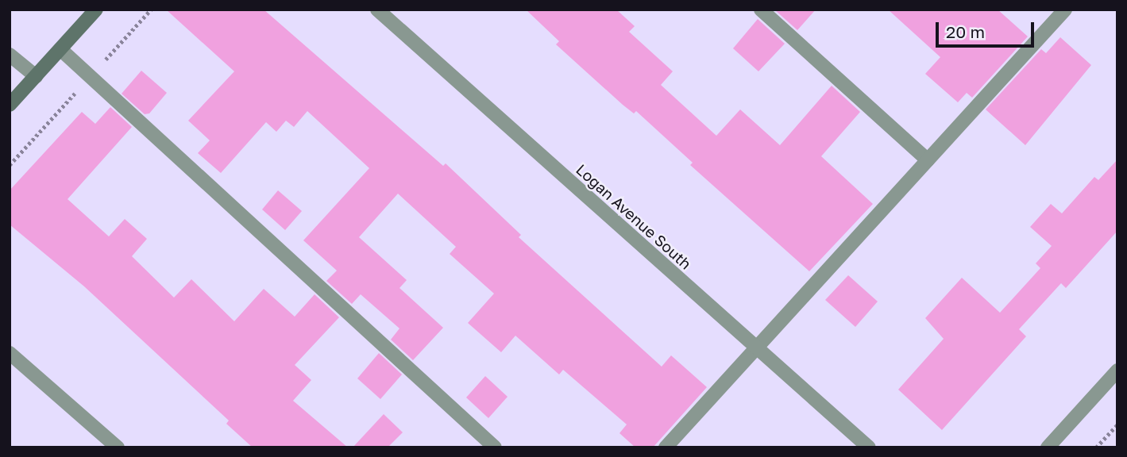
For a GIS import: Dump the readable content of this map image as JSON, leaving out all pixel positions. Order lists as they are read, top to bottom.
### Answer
{
  "streets": {
    "street": ["Logan Avenue South"]
  },
  "scale_bar": "20 m"
}
